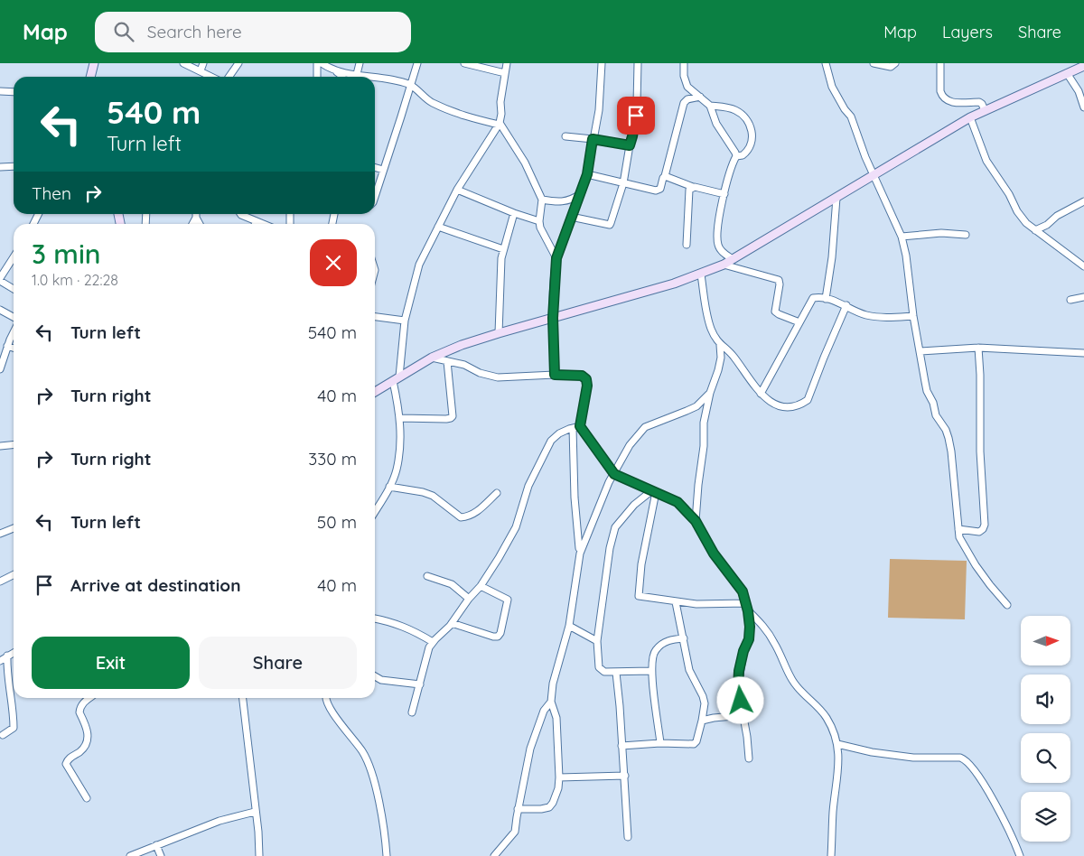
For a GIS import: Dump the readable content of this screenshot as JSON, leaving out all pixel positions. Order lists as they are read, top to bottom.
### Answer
{
  "north": "right",
  "page": {
    "header": "Map",
    "search": "Search here",
    "nav": ["Map", "Layers", "Share"],
    "turn": ["540 m", "Turn left"],
    "then": "Then",
    "heading": ["3 min", "1.0 km · 22:28"],
    "list": [
      {
        "name": "Turn left",
        "value": "540 m"
      },
      {
        "name": "Turn right",
        "value": "40 m"
      },
      {
        "name": "Turn right",
        "value": "330 m"
      },
      {
        "name": "Turn left",
        "value": "50 m"
      },
      {
        "name": "Arrive at destination",
        "value": "40 m"
      }
    ],
    "buttons": ["Exit", "Share"]
  }
}
